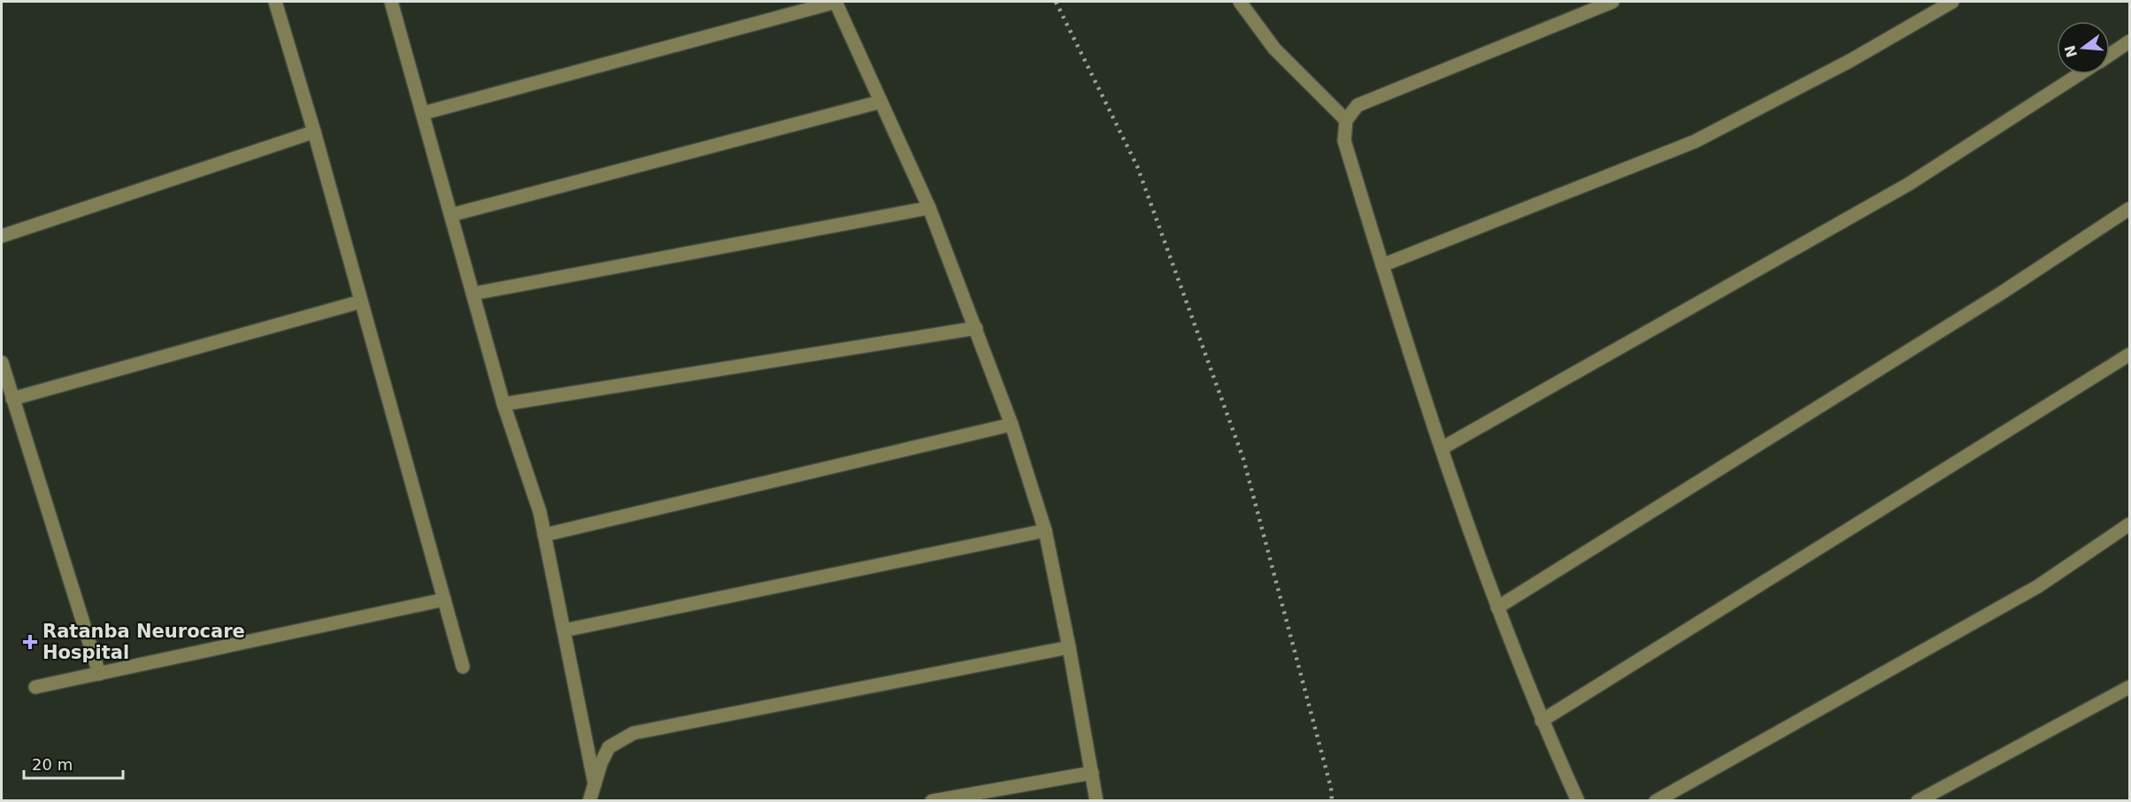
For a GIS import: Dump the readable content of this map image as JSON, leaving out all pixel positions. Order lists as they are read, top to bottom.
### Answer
{
  "places": {
    "health": ["Ratanba Neurocare Hospital"]
  },
  "scale_bar": "20 m",
  "north": "left"
}
